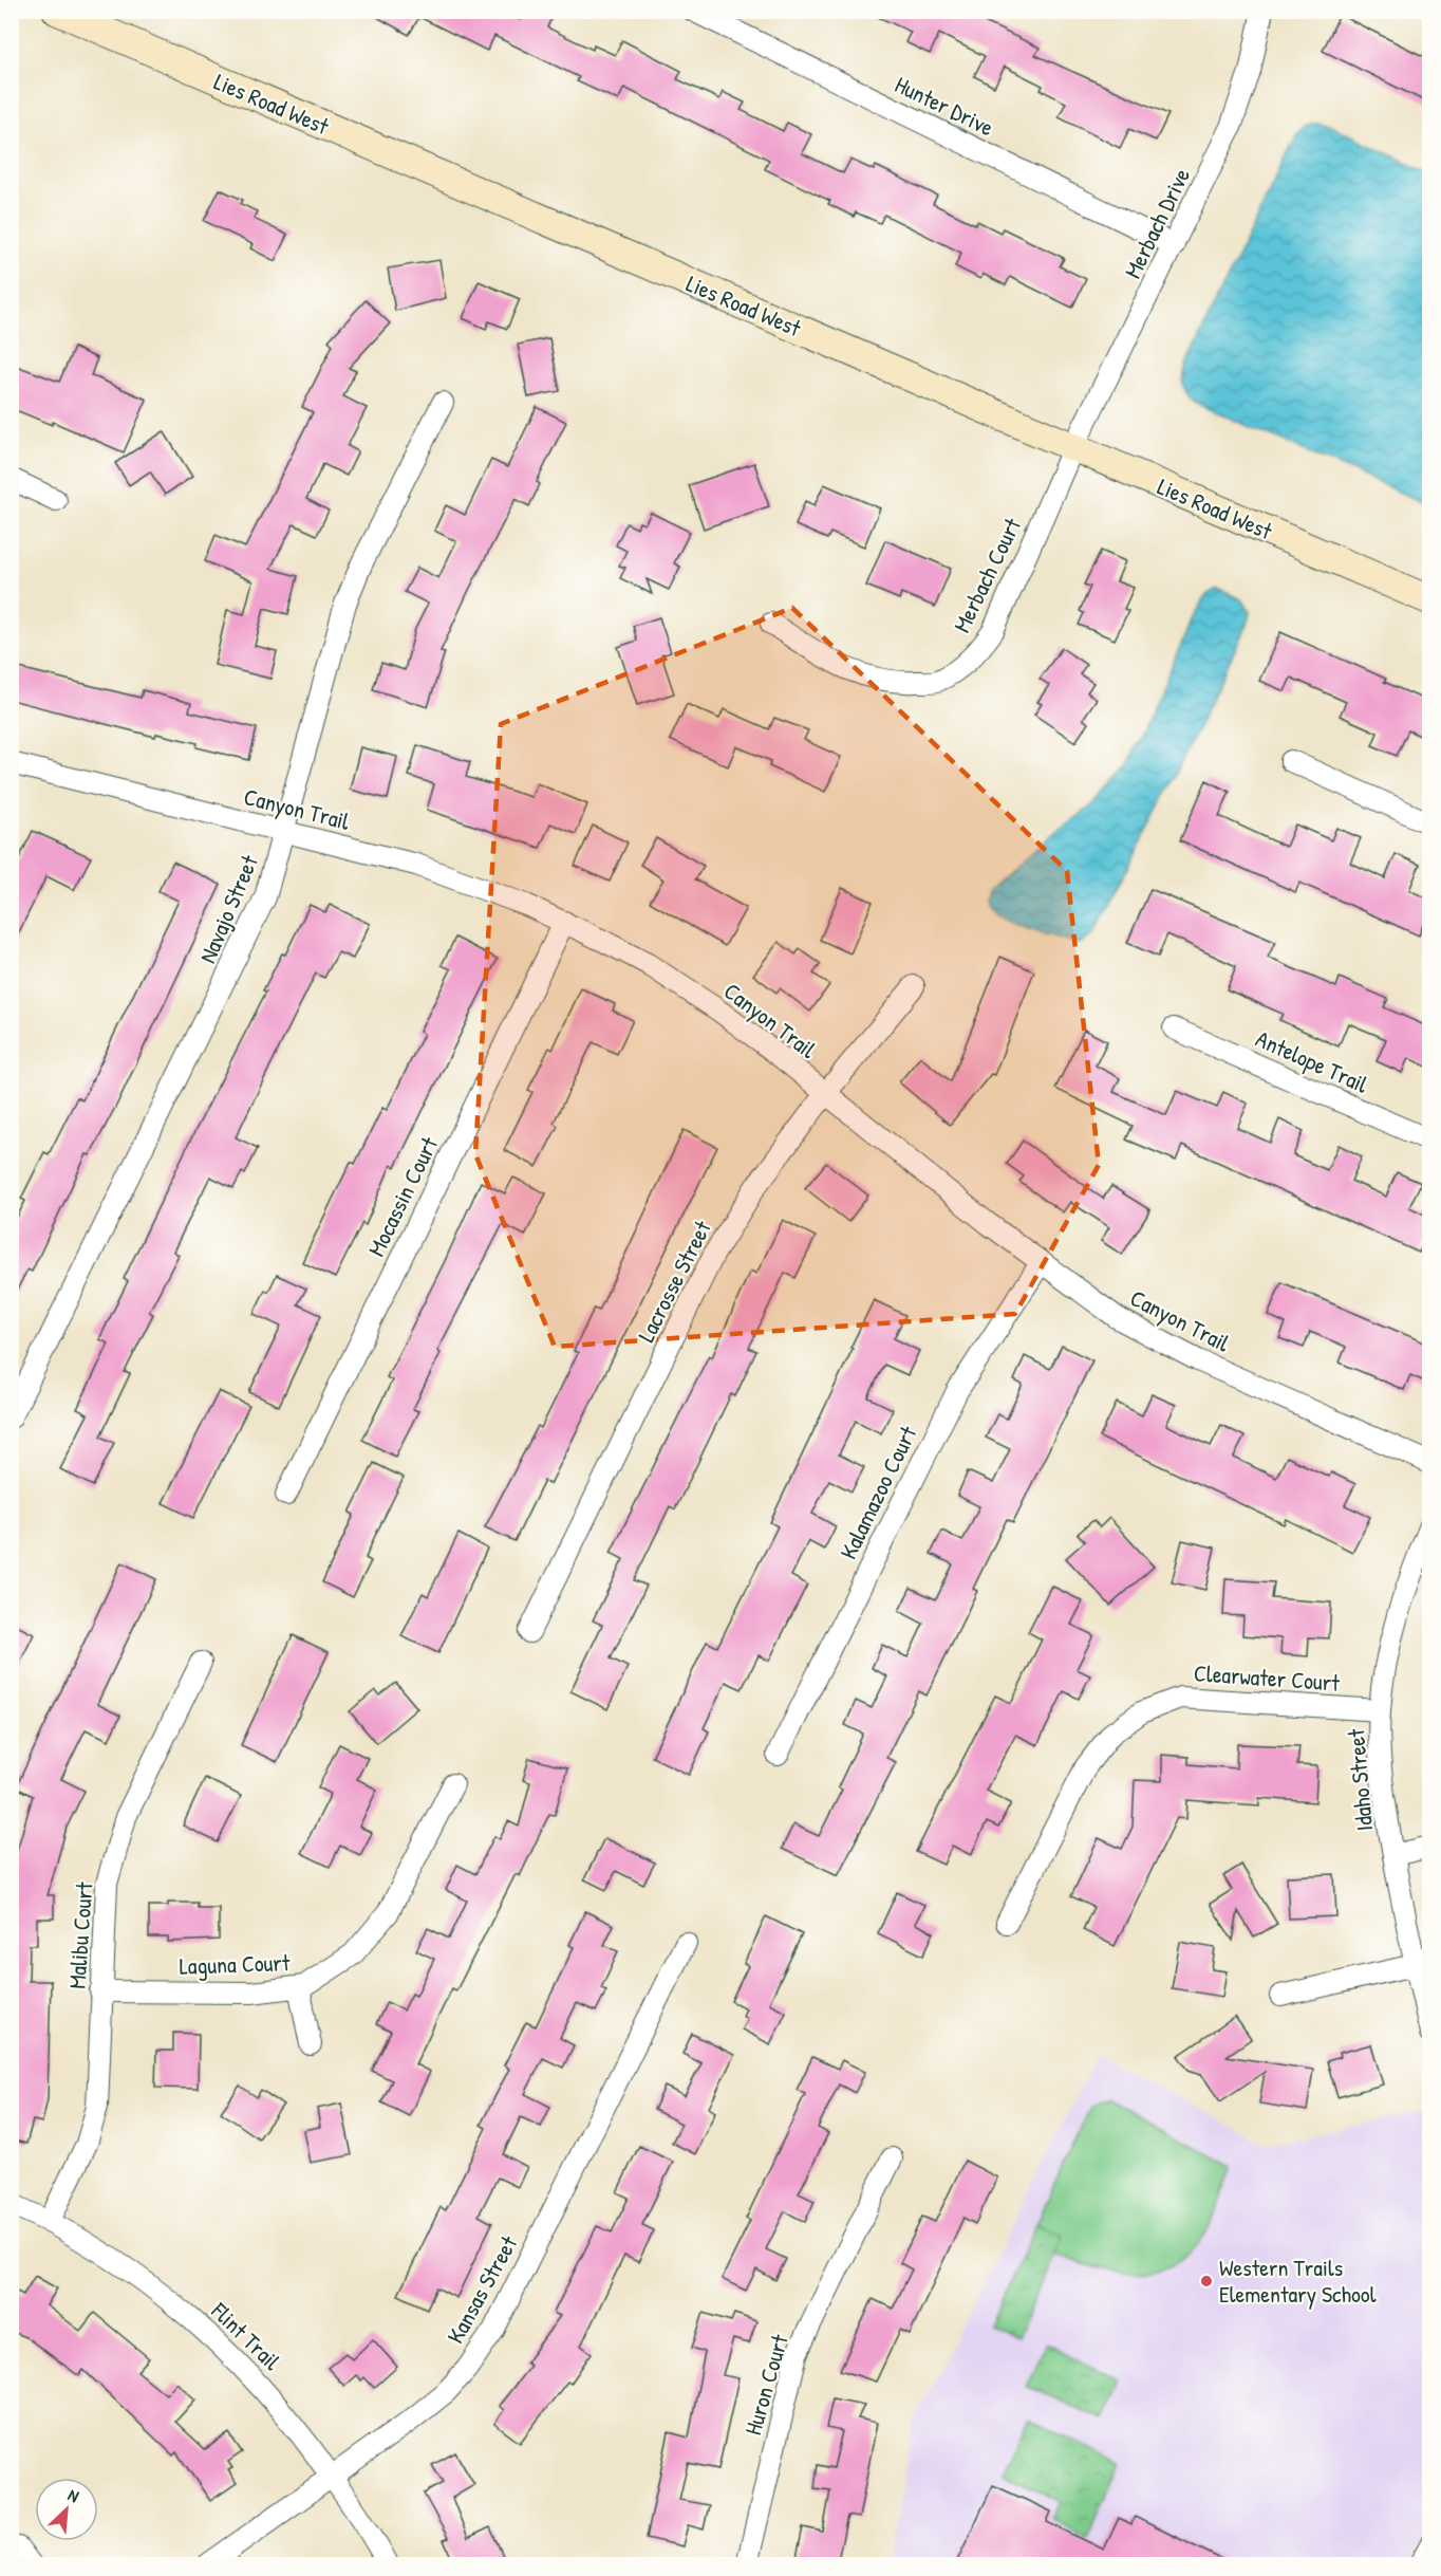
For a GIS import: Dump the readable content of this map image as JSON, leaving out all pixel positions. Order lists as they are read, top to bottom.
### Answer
{
  "streets": {
    "street": [
      "Lies Road West",
      "Hunter Drive",
      "Merbach Drive",
      "Merbach Court",
      "Canyon Trail",
      "Navajo Street",
      "Antelope Trail",
      "Mocassin Court",
      "Lacrosse Street",
      "Kalamazoo Court",
      "Clearwater Court",
      "Idaho Street",
      "Malibu Court",
      "Laguna Court",
      "Kansas Street",
      "Flint Trail",
      "Huron Court"
    ]
  },
  "crossings": [
    ["Lies Road West", "Merbach Drive"],
    ["Lies Road West", "Merbach Court"],
    ["Hunter Drive", "Merbach Drive"],
    ["Merbach Drive", "Merbach Court"],
    ["Canyon Trail", "Navajo Street"],
    ["Canyon Trail", "Mocassin Court"],
    ["Canyon Trail", "Lacrosse Street"],
    ["Canyon Trail", "Kalamazoo Court"],
    ["Clearwater Court", "Idaho Street"],
    ["Malibu Court", "Laguna Court"],
    ["Malibu Court", "Flint Trail"],
    ["Kansas Street", "Flint Trail"]
  ],
  "places": ["Western Trails Elementary School"],
  "north": "top right"
}
